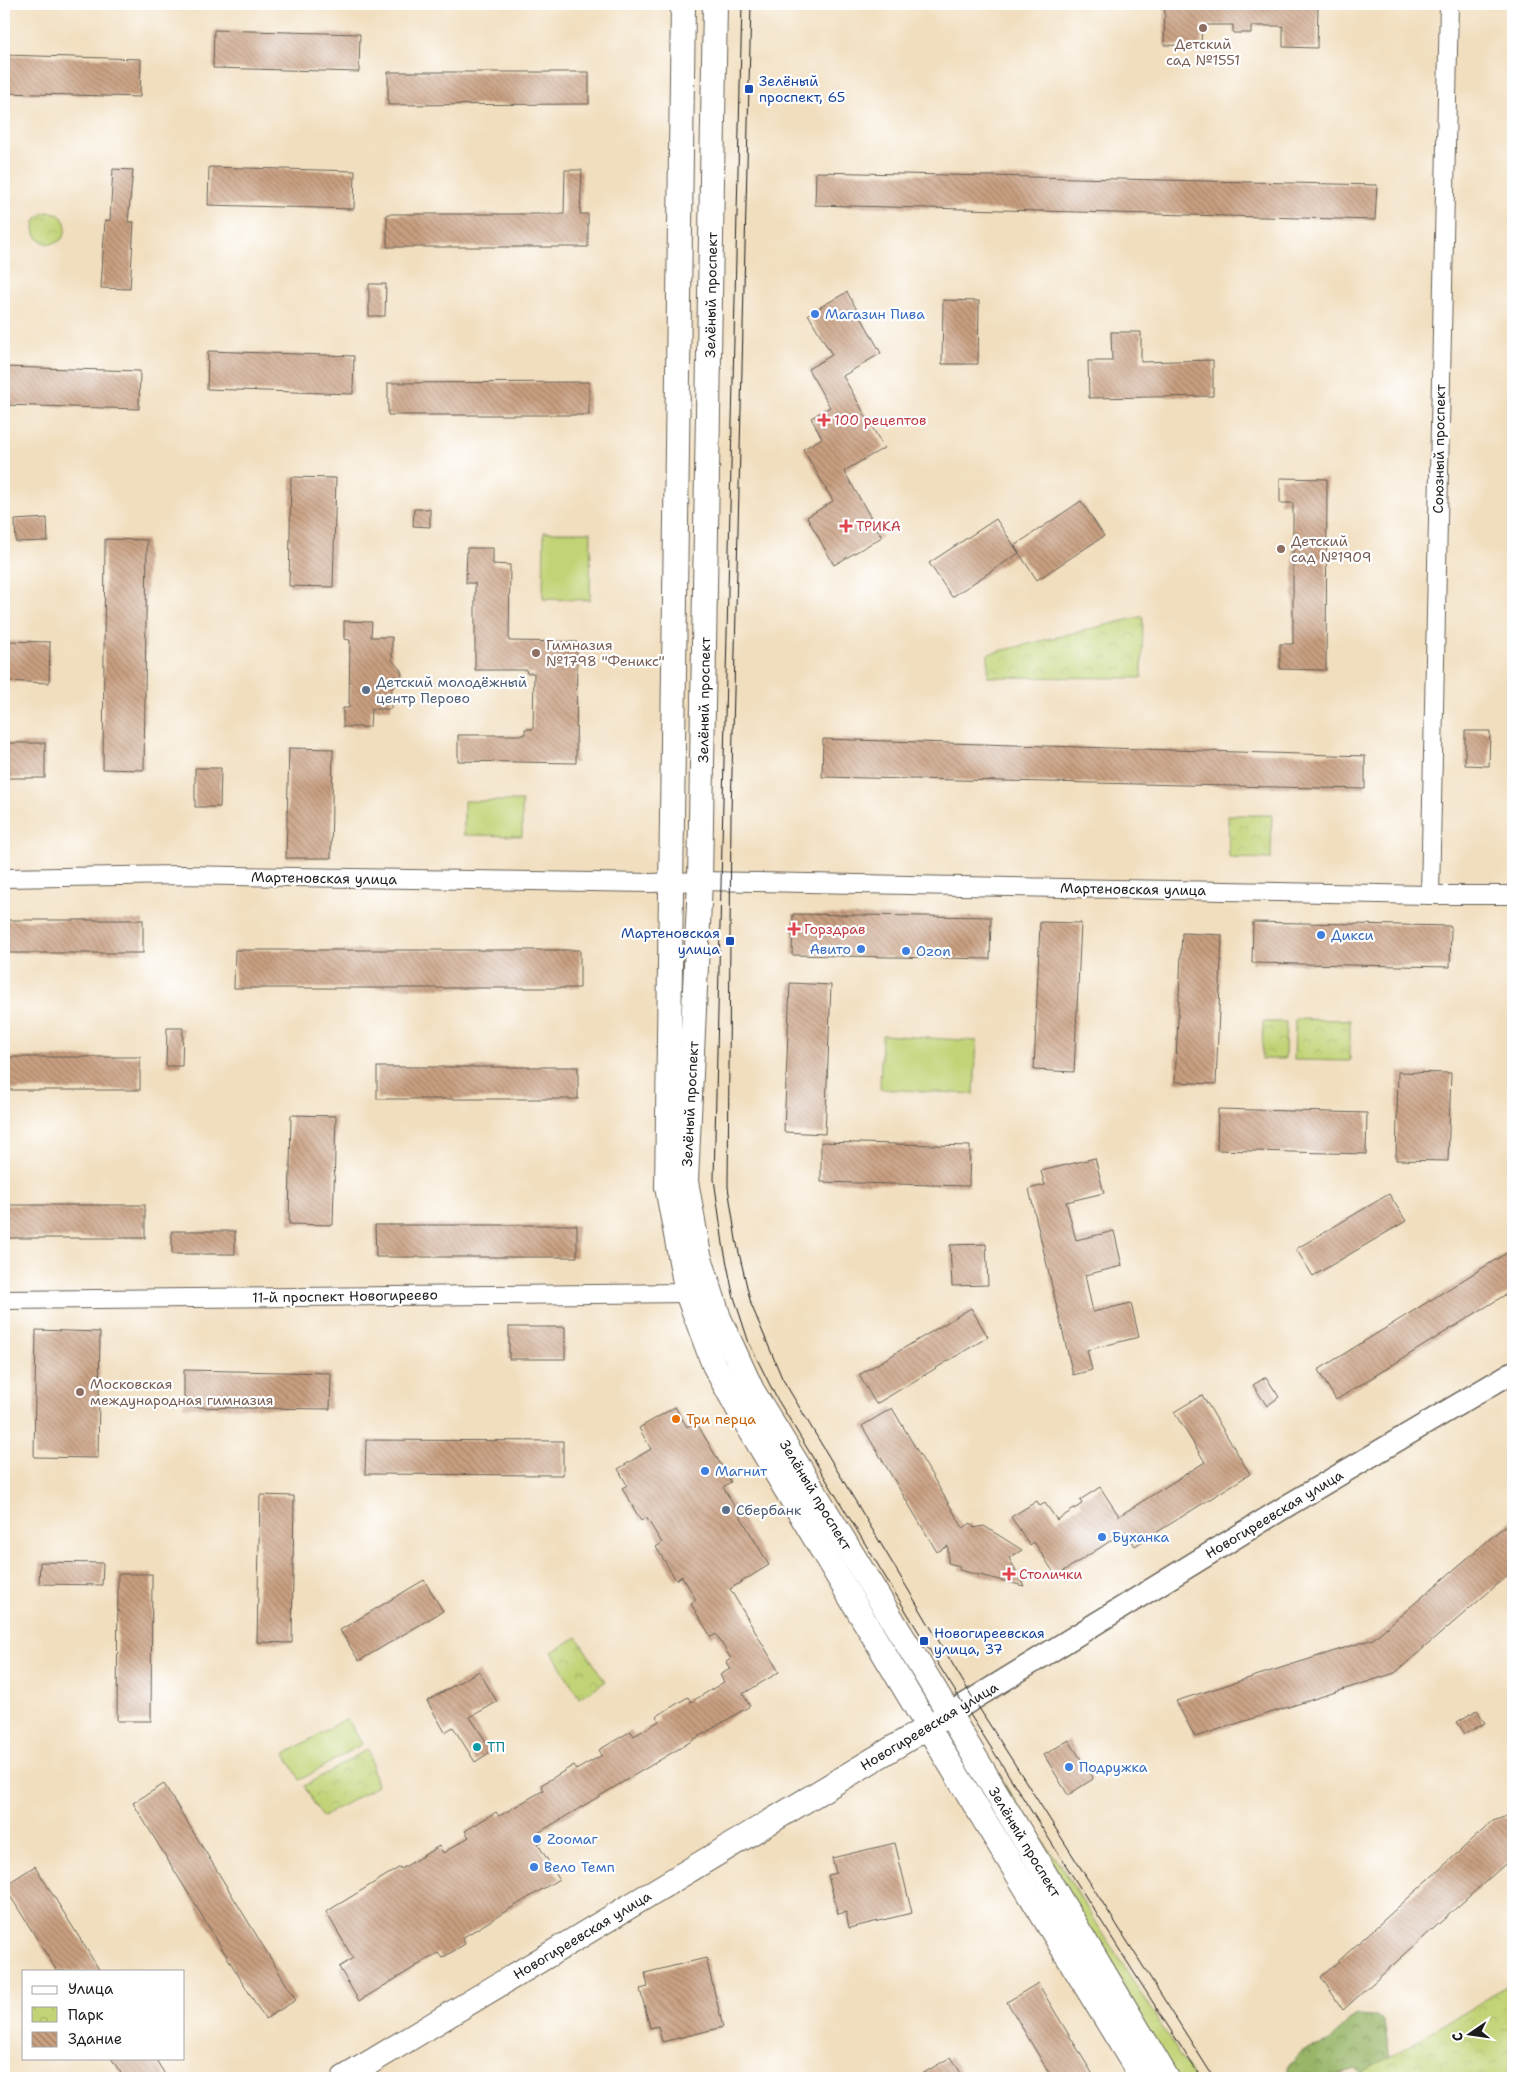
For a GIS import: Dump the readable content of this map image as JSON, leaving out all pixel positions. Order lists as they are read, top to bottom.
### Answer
{
  "streets": {
    "main road": ["Зелёный проспект", "Новогиреевская улица"],
    "street": ["Союзный проспект", "Мартеновская улица", "11-й проспект Новогиреево"]
  },
  "crossings": [
    ["Зелёный проспект", "Мартеновская улица"],
    ["Зелёный проспект", "11-й проспект Новогиреево"],
    ["Зелёный проспект", "Новогиреевская улица"],
    ["Союзный проспект", "Мартеновская улица"]
  ],
  "places": {
    "other": [
      "Детский сад №1551",
      "Магазин Пива",
      "Детский сад №1909",
      "Гимназия №1798 \"Феникс\"",
      "Детский молодёжный центр Перово",
      "Дикси",
      "Авито",
      "Ozon",
      "Московская международная гимназия",
      "Три перца",
      "Магнит",
      "Сбербанк",
      "Буханка",
      "ТП",
      "Подружка",
      "Zooмаг",
      "Вело Темп"
    ],
    "transit": ["Зелёный проспект, 65", "Мартеновская улица", "Новогиреевская улица, 37"],
    "health": [
      "100 рецептов",
      "ТРИКА",
      "Горздрав",
      "Столички"
    ]
  },
  "legend": ["Улица", "Парк", "Здание"],
  "north": "left"
}
